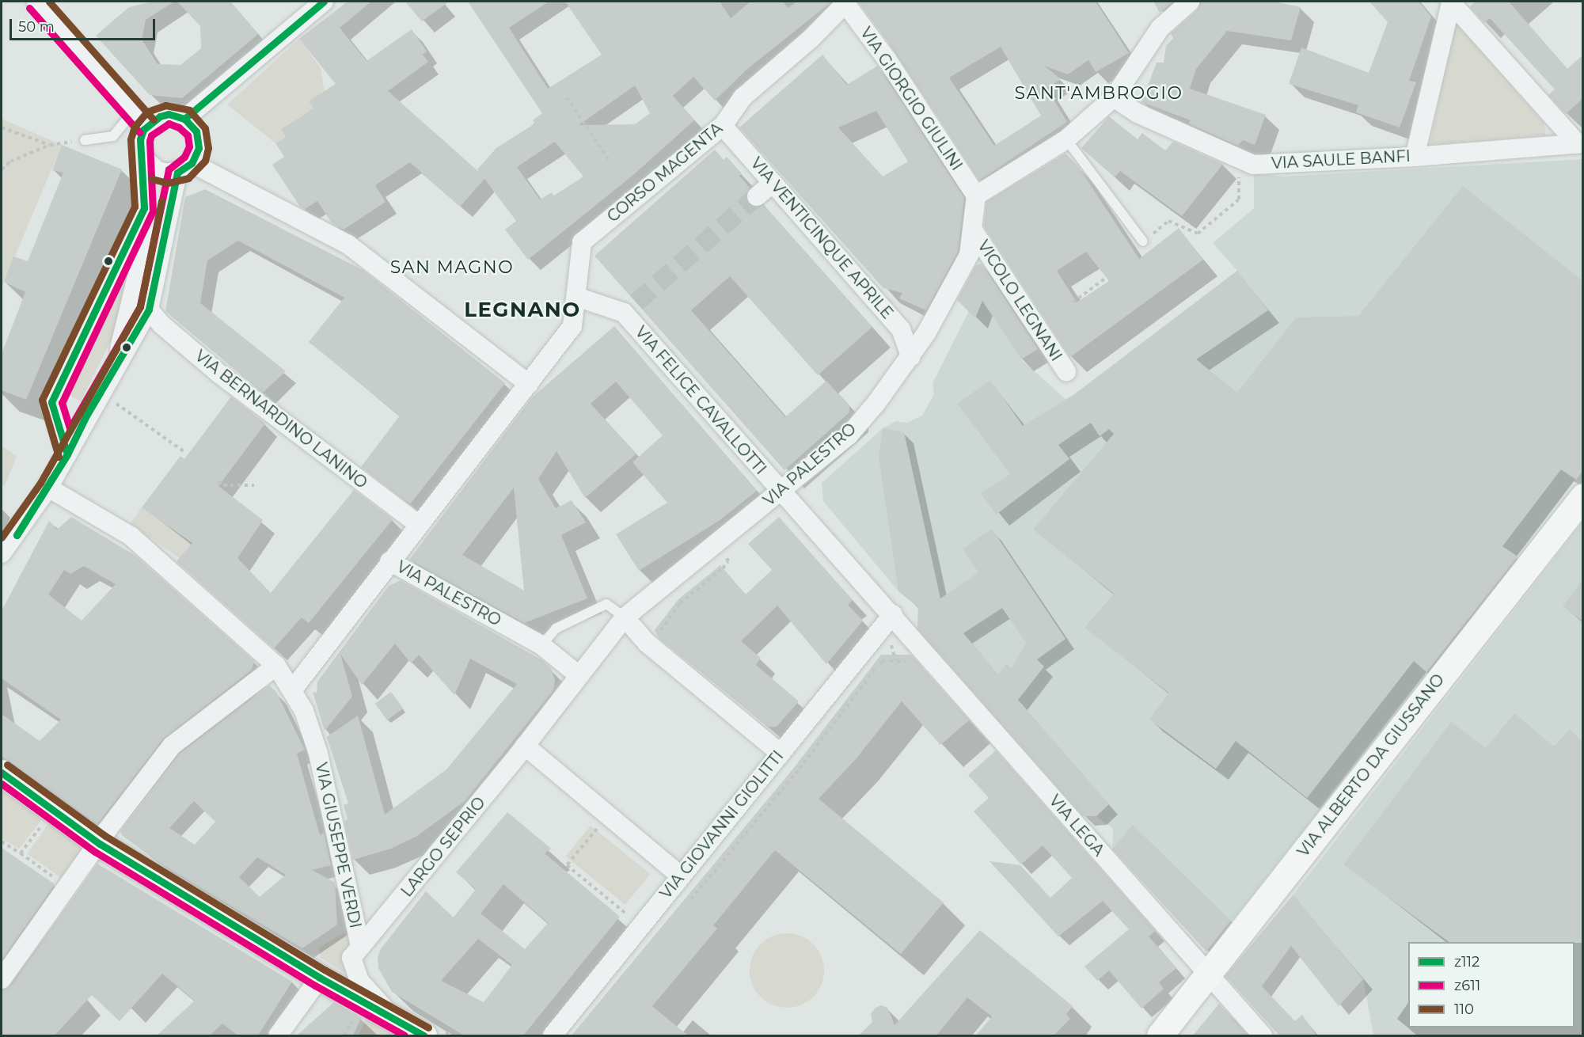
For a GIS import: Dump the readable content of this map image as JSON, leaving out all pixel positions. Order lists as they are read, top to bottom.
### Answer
{
  "streets": {
    "street": [
      "VIA GIORGIO GIULINI",
      "VIA SAULE BANFI",
      "CORSO MAGENTA",
      "VIA VENTICINQUE APRILE",
      "VICOLO LEGNANI",
      "VIA FELICE CAVALLOTTI",
      "VIA BERNARDINO LANINO",
      "VIA PALESTRO",
      "VIA ALBERTO DA GIUSSANO",
      "VIA GIOVANNI GIOLITTI",
      "VIA LEGA",
      "VIA GIUSEPPE VERDI",
      "LARGO SEPRIO"
    ]
  },
  "crossings": [
    ["VIA GIORGIO GIULINI", "CORSO MAGENTA"],
    ["VIA GIORGIO GIULINI", "VIA PALESTRO"],
    ["CORSO MAGENTA", "VIA VENTICINQUE APRILE"],
    ["CORSO MAGENTA", "VIA FELICE CAVALLOTTI"],
    ["VIA VENTICINQUE APRILE", "VIA PALESTRO"],
    ["VICOLO LEGNANI", "VIA PALESTRO"],
    ["VIA FELICE CAVALLOTTI", "VIA PALESTRO"],
    ["VIA FELICE CAVALLOTTI", "VIA GIOVANNI GIOLITTI"],
    ["VIA FELICE CAVALLOTTI", "VIA LEGA"],
    ["VIA PALESTRO", "LARGO SEPRIO"],
    ["VIA ALBERTO DA GIUSSANO", "VIA LEGA"],
    ["VIA GIOVANNI GIOLITTI", "VIA LEGA"],
    ["VIA GIUSEPPE VERDI", "LARGO SEPRIO"]
  ],
  "districts": ["SANT'AMBROGIO", "SAN MAGNO", "LEGNANO"],
  "lines": ["transit line z112", "transit line 110", "transit line z611"],
  "legend": ["z112", "z611", "110"],
  "scale_bar": "50 m"
}
